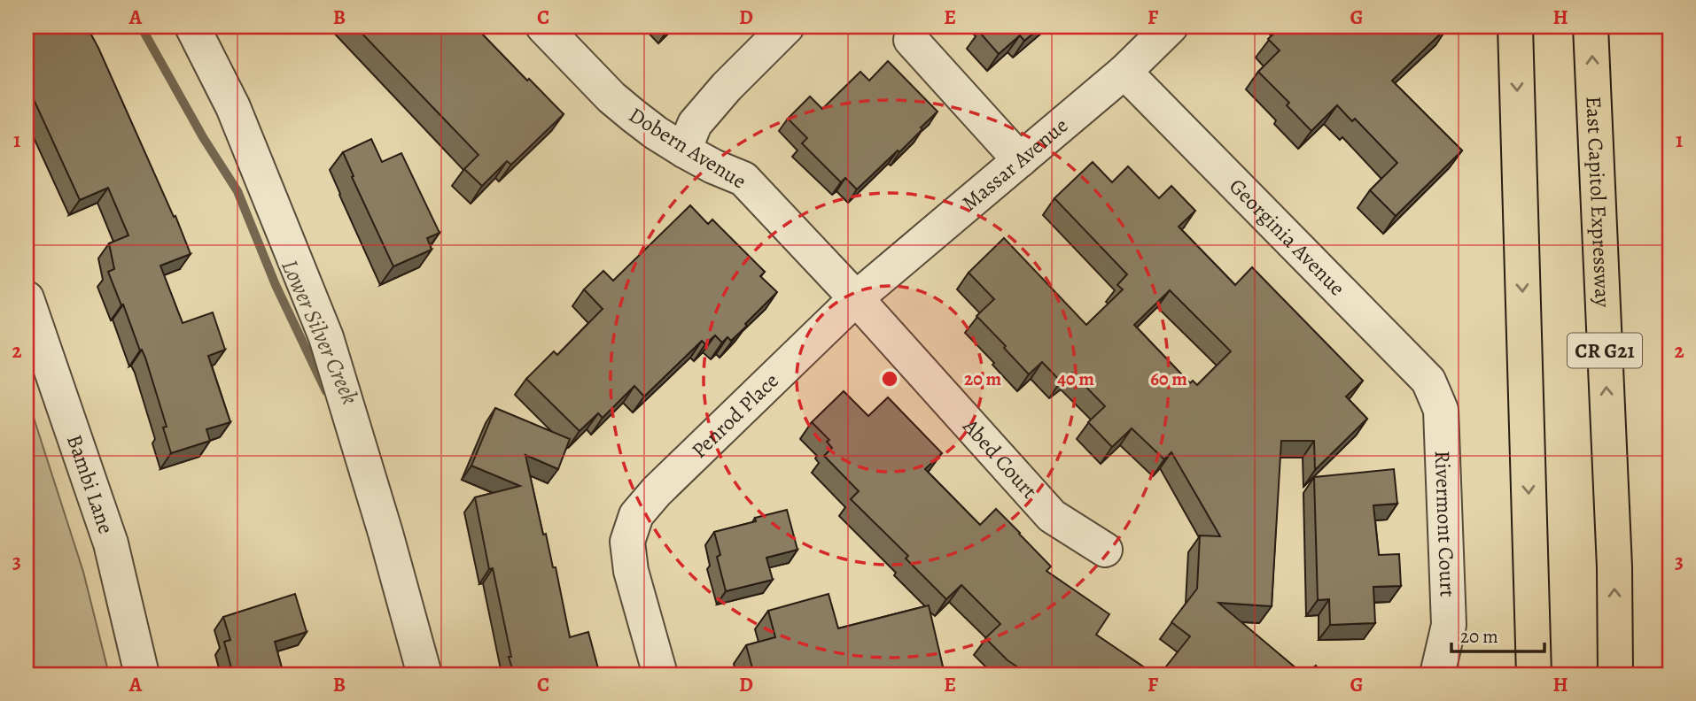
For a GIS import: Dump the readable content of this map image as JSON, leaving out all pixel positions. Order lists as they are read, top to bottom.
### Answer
{
  "streets": {
    "highway": ["East Capitol Expressway", "CR G21"],
    "street": [
      "Dobern Avenue",
      "Massar Avenue",
      "Georginia Avenue",
      "Penrod Place",
      "Abed Court",
      "Bambi Lane",
      "Rivermont Court"
    ]
  },
  "crossings": [
    ["Dobern Avenue", "Massar Avenue"],
    ["Dobern Avenue", "Penrod Place"],
    ["Dobern Avenue", "Abed Court"],
    ["Massar Avenue", "Georginia Avenue"],
    ["Massar Avenue", "Penrod Place"],
    ["Massar Avenue", "Abed Court"],
    ["Georginia Avenue", "Rivermont Court"],
    ["Penrod Place", "Abed Court"]
  ],
  "water": ["Lower Silver Creek"],
  "scale_bar": "20 m",
  "grid": {
    "columns": [
      "A",
      "B",
      "C",
      "D",
      "E",
      "F",
      "G",
      "H"
    ],
    "rows": ["1", "2", "3"]
  },
  "rings": ["20 m", "40 m", "60 m"]
}
